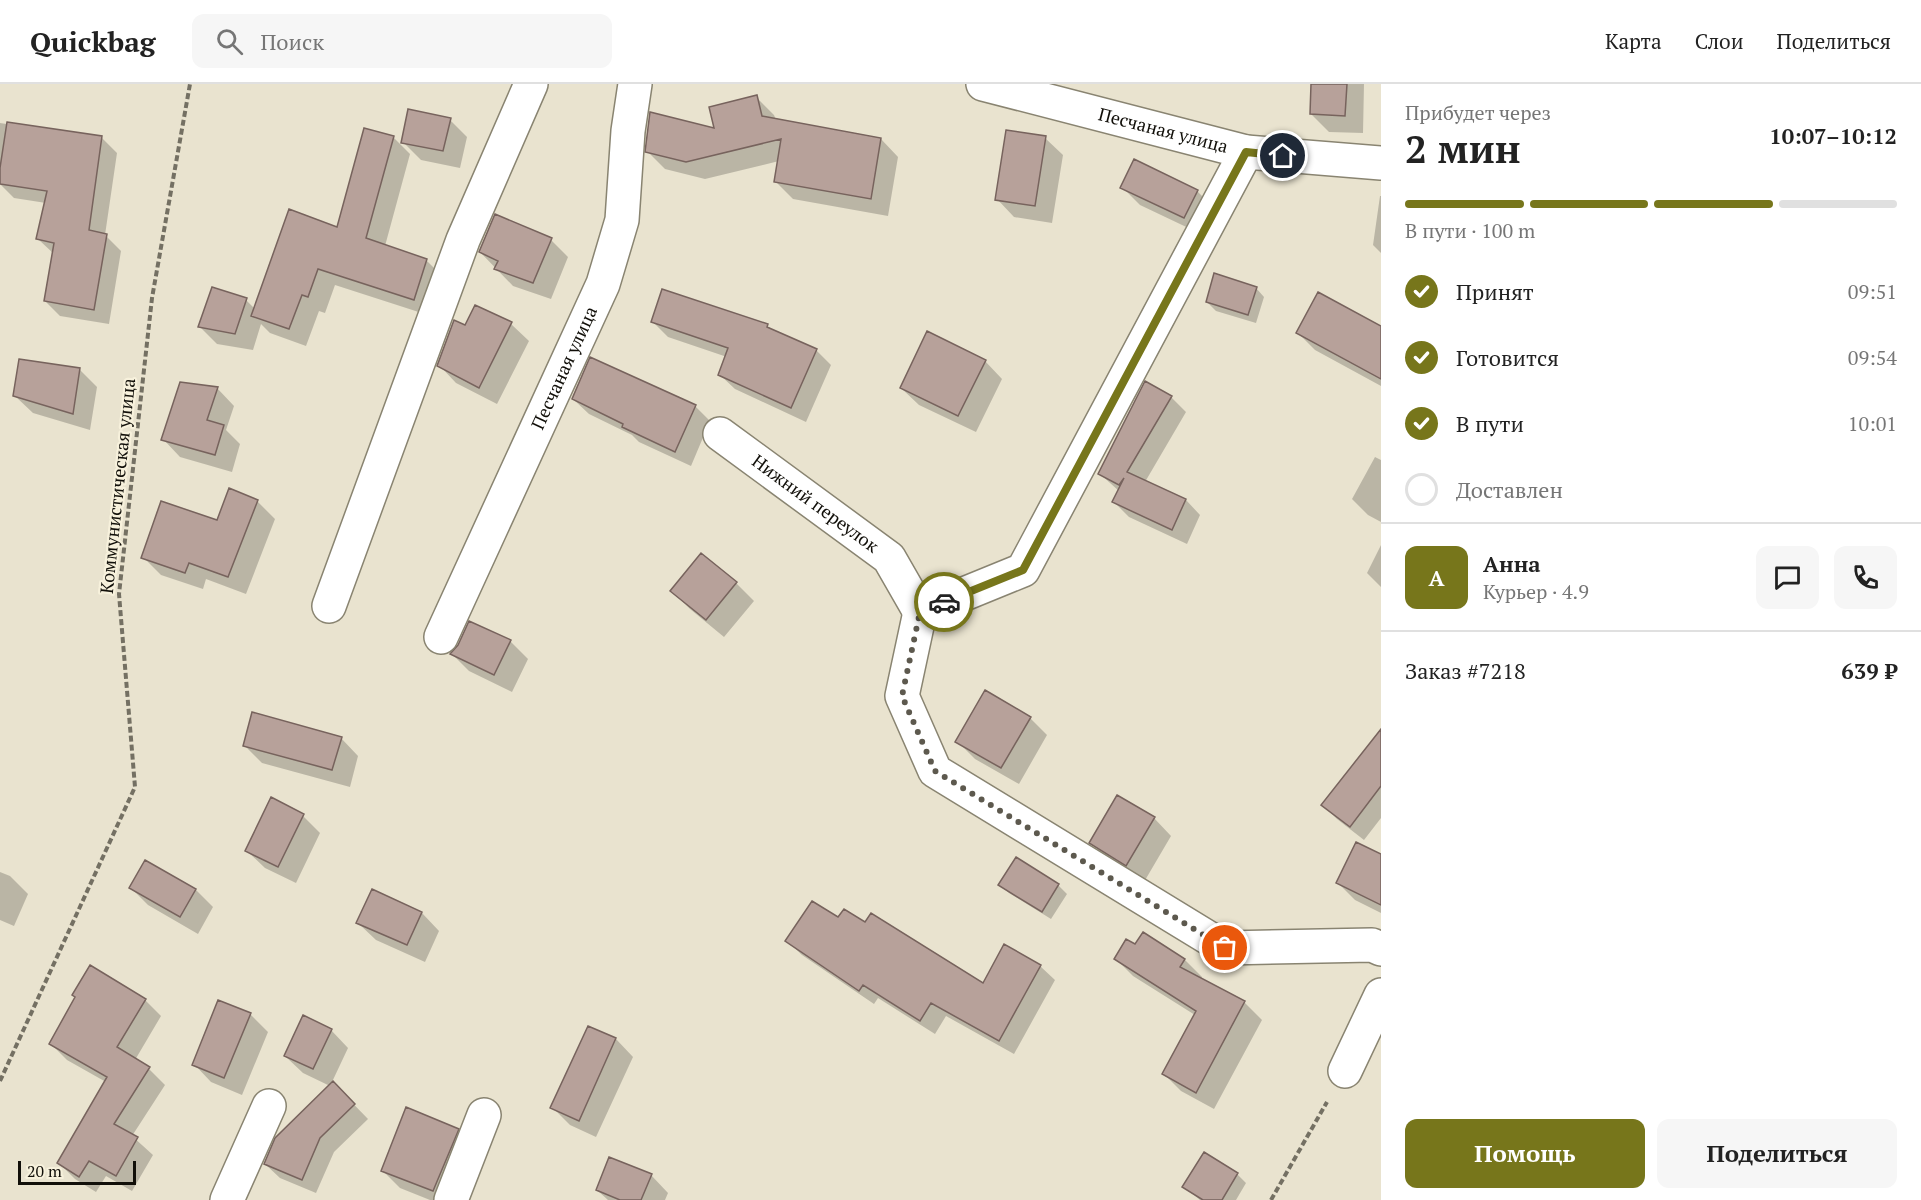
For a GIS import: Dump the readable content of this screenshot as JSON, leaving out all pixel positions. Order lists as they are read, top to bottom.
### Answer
{
  "streets": {
    "street": ["Песчаная улица", "Нижний переулок"],
    "path": ["Коммунистическая улица"]
  },
  "scale_bar": "20 m",
  "page": {
    "header": "Quickbag",
    "search": "Поиск",
    "nav": ["Карта", "Слои", "Поделиться"],
    "heading": ["2 мин", "Прибудет через", "10:07–10:12"],
    "panel": [
      "Анна",
      "Курьер · 4.9",
      "Заказ #7218",
      "639 ₽"
    ],
    "bar": "В пути · 100 m",
    "list": [
      ["Принят", "09:51"],
      ["Готовится", "09:54"],
      ["В пути", "10:01"],
      "Доставлен"
    ],
    "round": "А",
    "buttons": ["Помощь", "Поделиться"],
    "scale": "20 m"
  }
}
